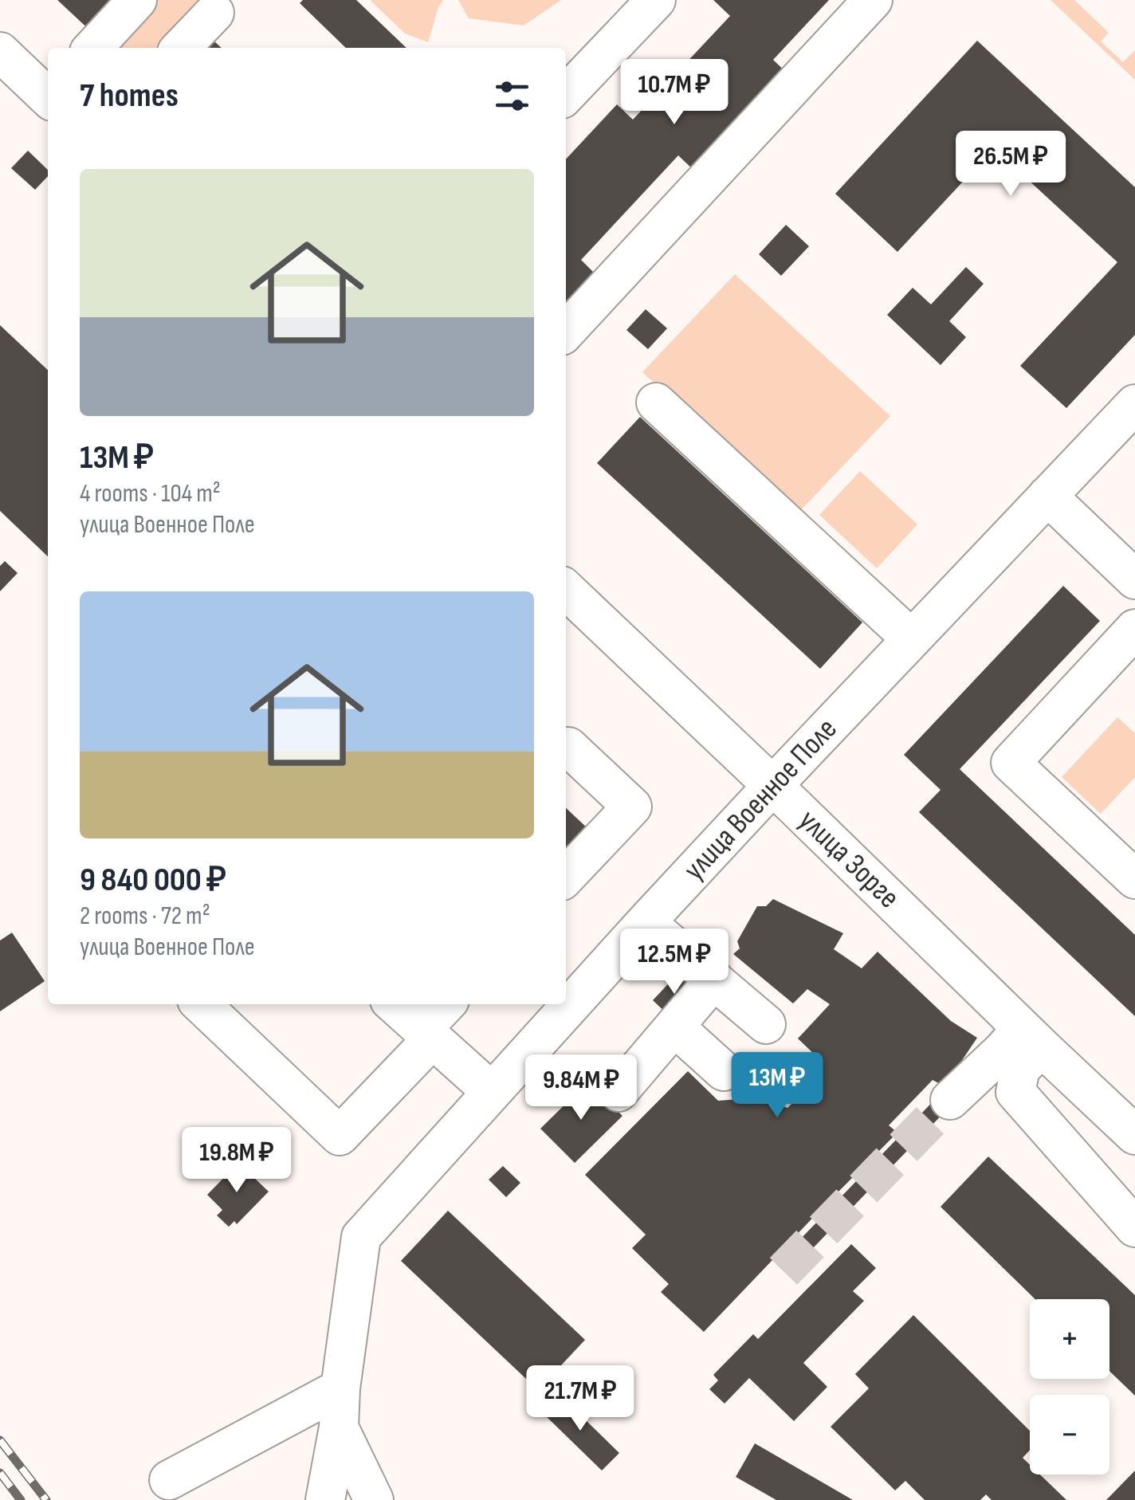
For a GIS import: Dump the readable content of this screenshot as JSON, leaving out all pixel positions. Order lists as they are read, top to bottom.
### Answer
{
  "streets": {
    "street": ["улица Военное Поле", "улица Зорге"]
  },
  "crossings": [
    ["улица Военное Поле", "улица Зорге"]
  ],
  "page": {
    "heading": "7 homes",
    "price": [
      "10.7M ₽",
      "26.5M ₽",
      "12.5M ₽",
      "13M ₽",
      "9.84M ₽",
      "19.8M ₽",
      "21.7M ₽"
    ],
    "list": [
      {
        "name": "13M ₽",
        "note": "4 rooms · 104 m² · улица Военное Поле"
      },
      {
        "name": "9 840 000 ₽",
        "note": "2 rooms · 72 m² · улица Военное Поле"
      }
    ],
    "map_buttons": ["+", "−"]
  }
}
